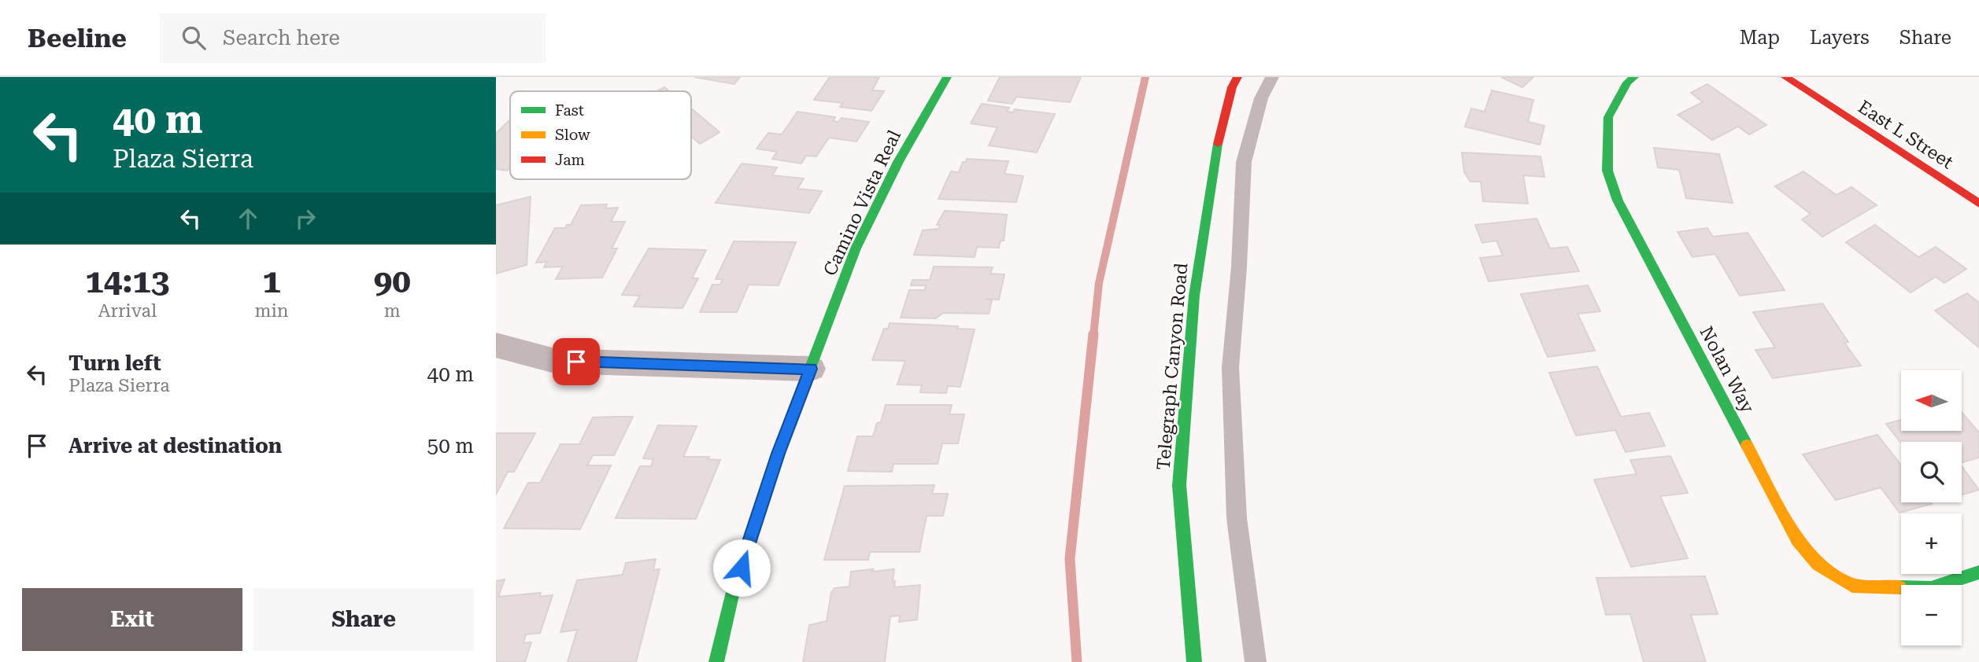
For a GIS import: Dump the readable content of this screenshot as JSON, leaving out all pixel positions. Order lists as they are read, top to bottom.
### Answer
{
  "streets": {
    "street": [
      "East L Street",
      "Camino Vista Real",
      "Telegraph Canyon Road",
      "Nolan Way"
    ]
  },
  "legend": ["Fast", "Slow", "Jam"],
  "north": "left",
  "page": {
    "header": "Beeline",
    "search": "Search here",
    "nav": ["Map", "Layers", "Share"],
    "turn": ["40 m", "Plaza Sierra"],
    "eta": [
      "14:13",
      "Arrival",
      "1",
      "min",
      "90",
      "m"
    ],
    "list": [
      {
        "name": "Turn left",
        "note": "Plaza Sierra",
        "value": "40 m"
      },
      {
        "name": "Arrive at destination",
        "value": "50 m"
      }
    ],
    "map_buttons": ["+", "−"],
    "buttons": ["Exit", "Share"]
  }
}
